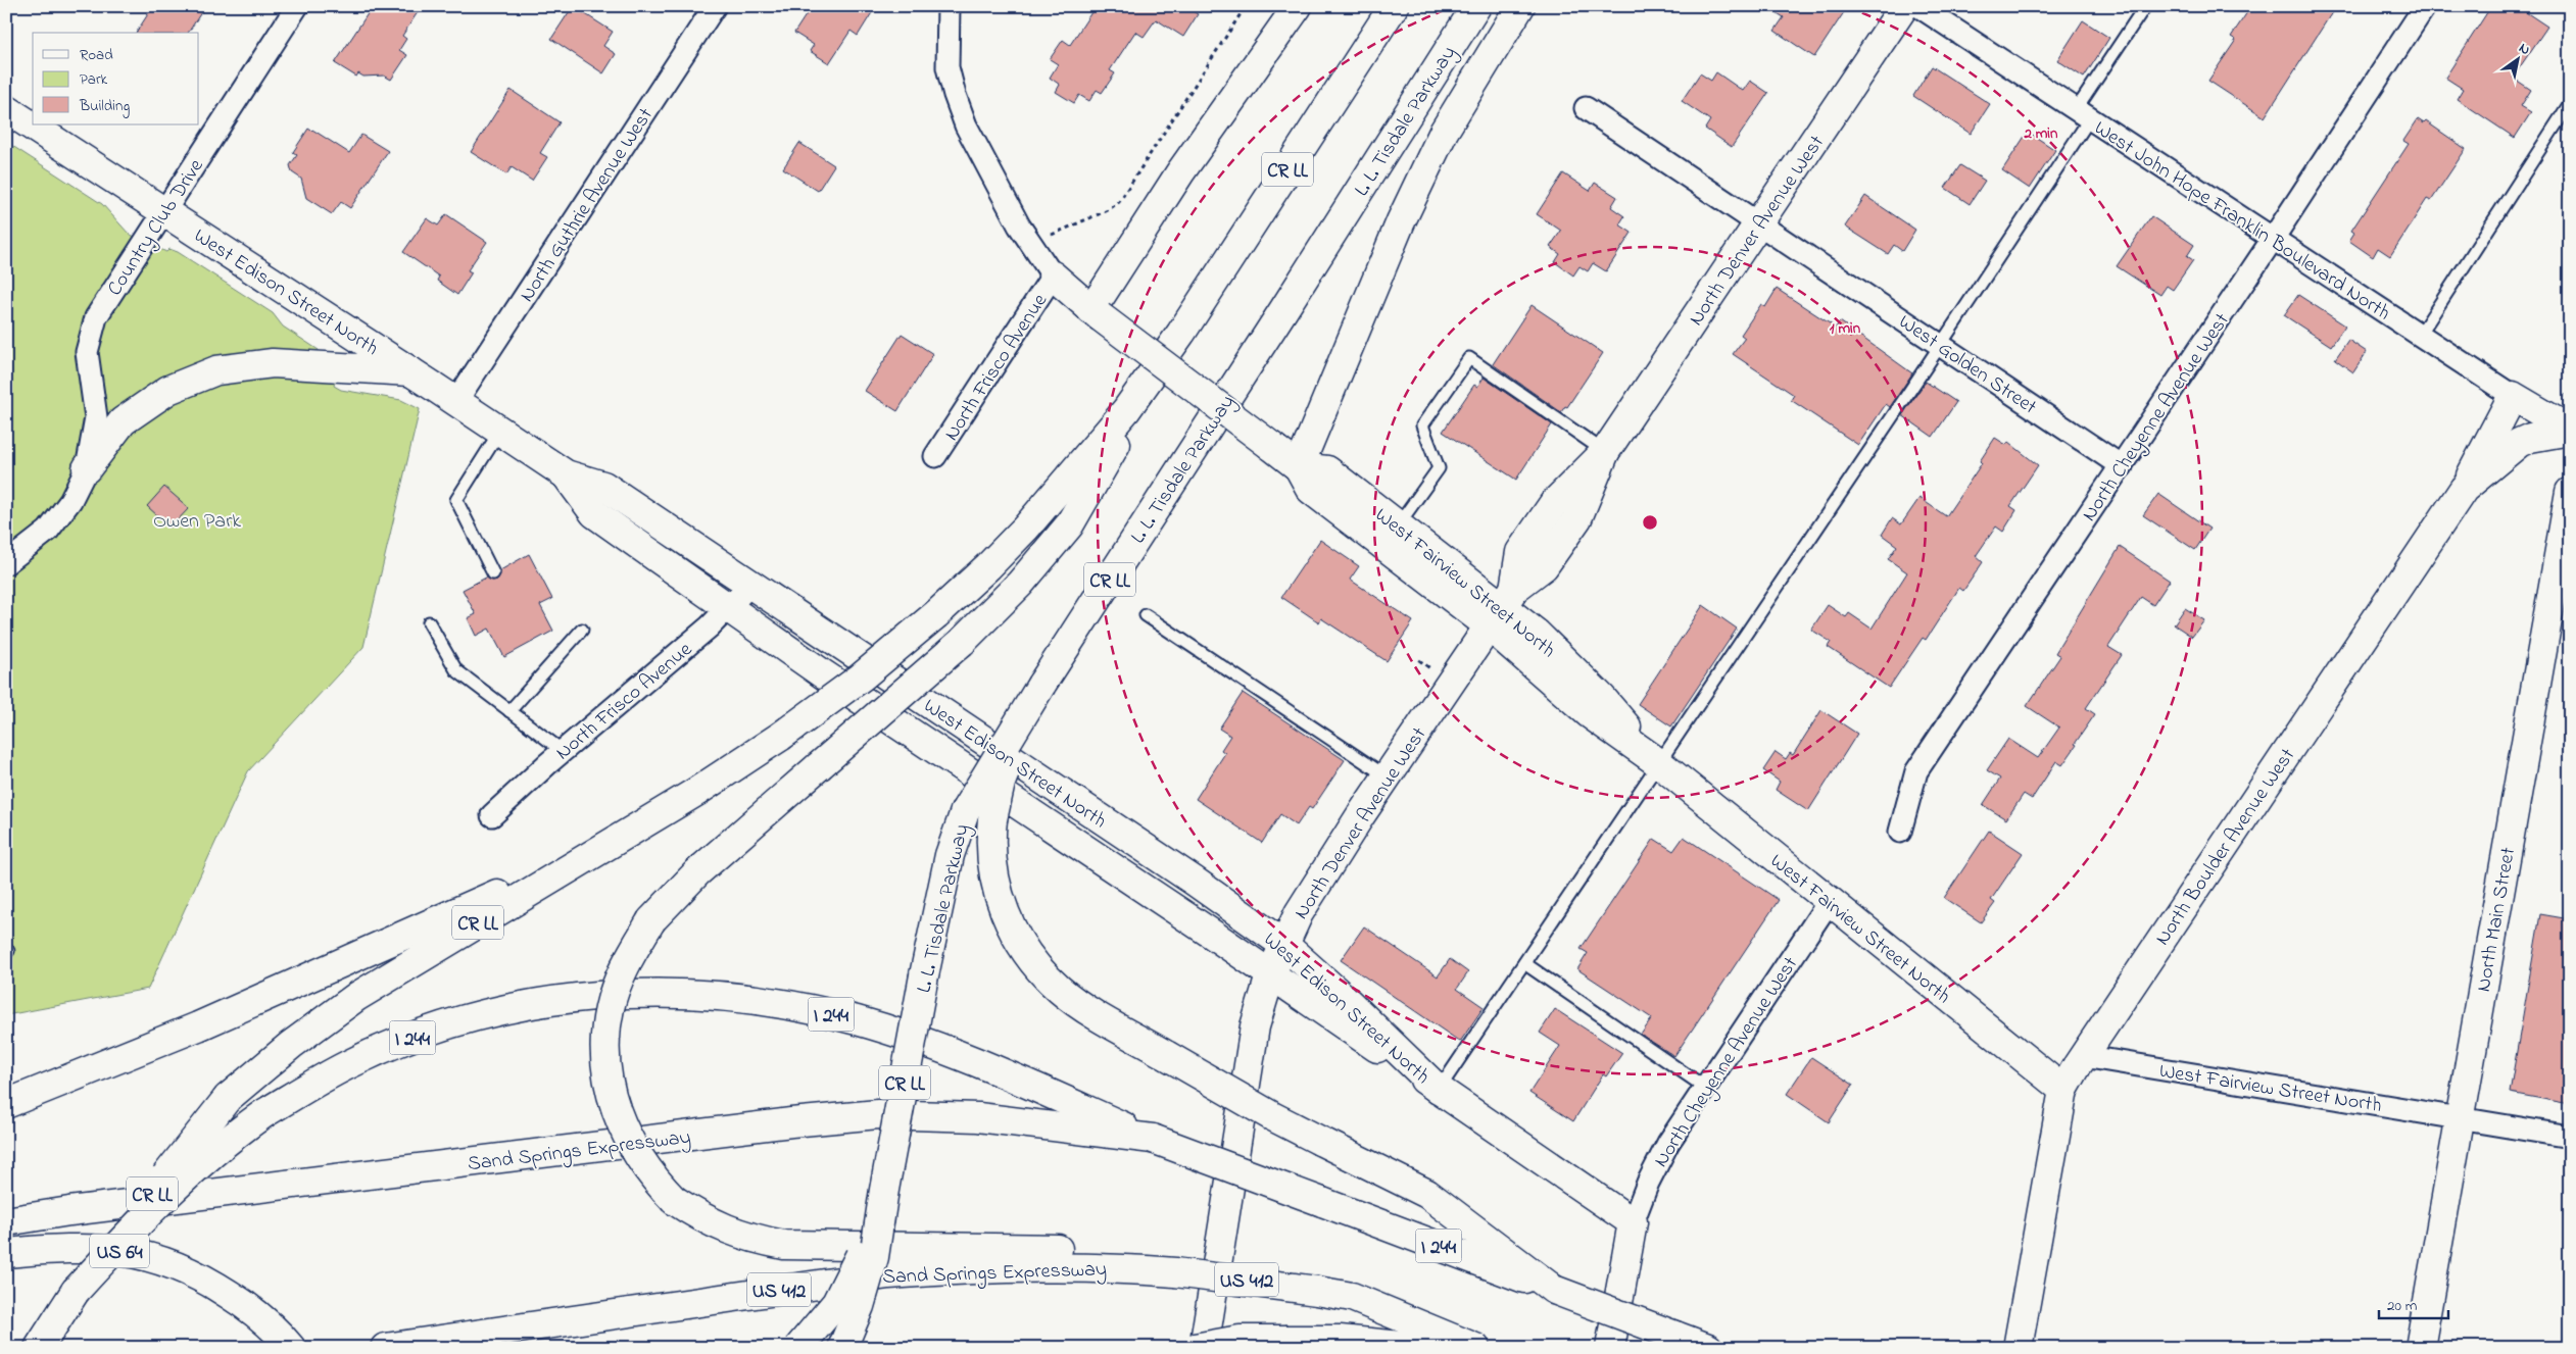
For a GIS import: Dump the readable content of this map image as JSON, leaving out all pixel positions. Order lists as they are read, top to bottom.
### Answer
{
  "streets": {
    "main road": [
      "L. L. Tisdale Parkway",
      "CR LL",
      "West John Hope Franklin Boulevard North",
      "North Denver Avenue West",
      "West Edison Street North",
      "North Cheyenne Avenue West",
      "West Fairview Street North",
      "North Boulder Avenue West",
      "North Main Street",
      "I 244",
      "Sand Springs Expressway",
      "US 64",
      "US 412"
    ],
    "street": [
      "North Guthrie Avenue West",
      "Country Club Drive",
      "West Golden Street",
      "North Frisco Avenue"
    ]
  },
  "crossings": [
    ["L. L. Tisdale Parkway", "CR LL"],
    ["CR LL", "I 244"],
    ["North Guthrie Avenue West", "West Edison Street North"],
    ["West John Hope Franklin Boulevard North", "North Cheyenne Avenue West"],
    ["West John Hope Franklin Boulevard North", "North Boulder Avenue West"],
    ["Country Club Drive", "West Edison Street North"],
    ["North Denver Avenue West", "West Edison Street North"],
    ["North Denver Avenue West", "West Golden Street"],
    ["North Denver Avenue West", "West Fairview Street North"],
    ["West Edison Street North", "North Frisco Avenue"],
    ["West Edison Street North", "North Cheyenne Avenue West"],
    ["West Golden Street", "North Cheyenne Avenue West"],
    ["North Frisco Avenue", "West Fairview Street North"],
    ["North Cheyenne Avenue West", "West Fairview Street North"],
    ["West Fairview Street North", "North Boulder Avenue West"],
    ["West Fairview Street North", "North Main Street"],
    ["I 244", "Sand Springs Expressway"]
  ],
  "parks": ["Owen Park"],
  "legend": ["Road", "Park", "Building"],
  "scale_bar": "20 m",
  "north": "top right",
  "rings": ["2 min", "1 min"]
}
